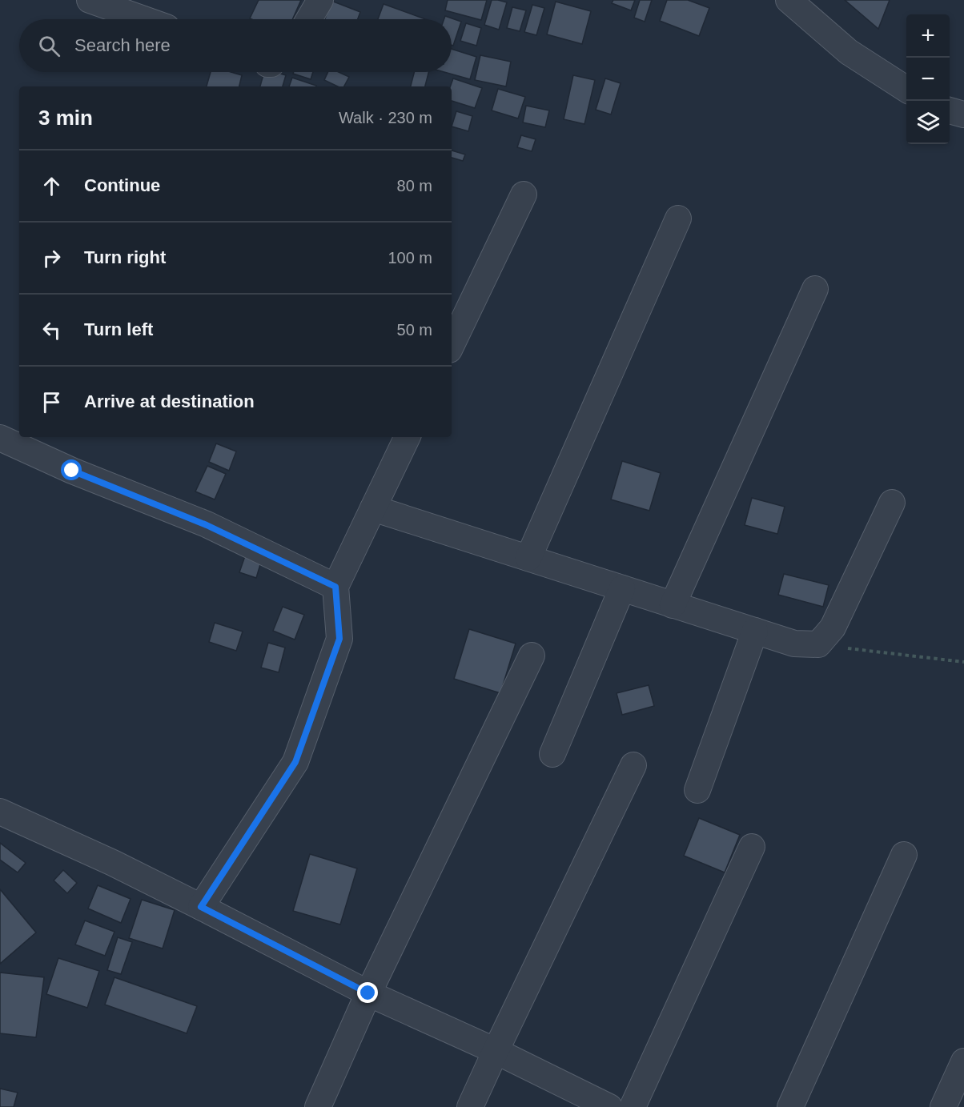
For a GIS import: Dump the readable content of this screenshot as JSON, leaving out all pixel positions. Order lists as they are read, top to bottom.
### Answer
{
  "page": {
    "map_buttons": ["+", "−"],
    "search": "Search here",
    "heading": ["3 min", "Walk · 230 m"],
    "list": [
      ["Continue", "80 m"],
      ["Turn right", "100 m"],
      ["Turn left", "50 m"],
      "Arrive at destination"
    ]
  }
}
